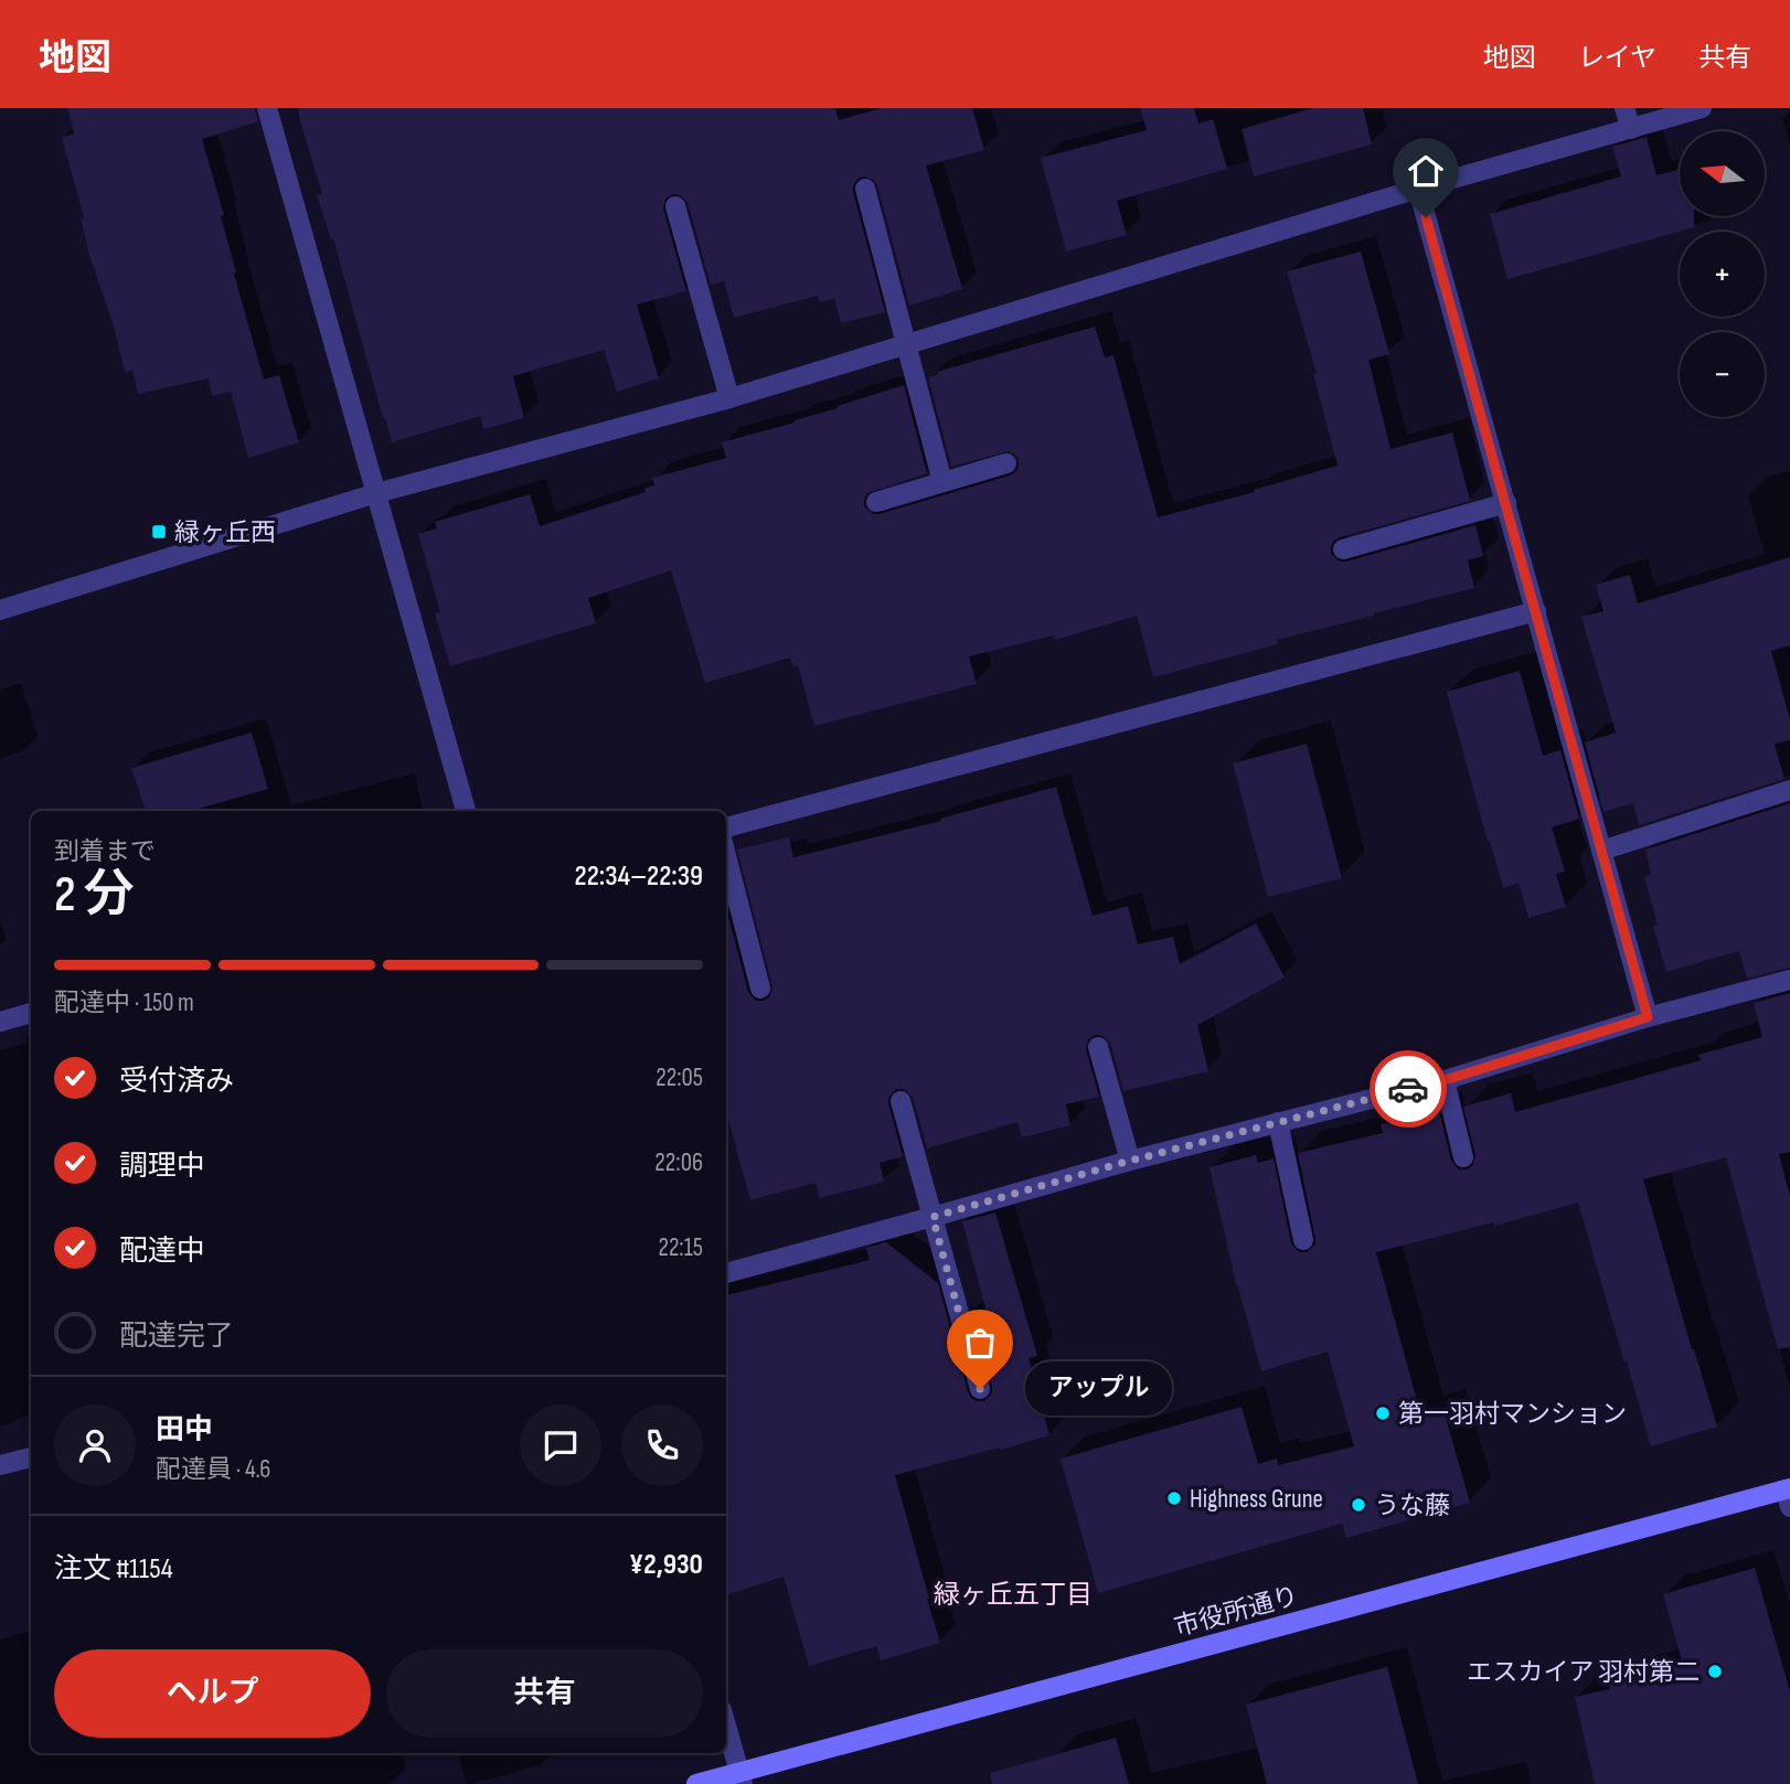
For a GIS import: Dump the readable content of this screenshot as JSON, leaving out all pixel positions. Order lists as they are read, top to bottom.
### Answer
{
  "streets": {
    "street": ["市役所通り"]
  },
  "districts": ["緑ヶ丘五丁目"],
  "places": {
    "transit": ["緑ヶ丘西"],
    "other": [
      "アップル",
      "第一羽村マンション",
      "Highness Grune",
      "うな藤",
      "エスカイア 羽村第二"
    ]
  },
  "north": "left",
  "page": {
    "header": "地図",
    "nav": ["地図", "レイヤ", "共有"],
    "map_buttons": ["+", "−"],
    "heading": ["2 分", "到着まで", "22:34–22:39"],
    "panel": [
      "田中",
      "配達員 · 4.6",
      "注文 #1154",
      "¥2,930"
    ],
    "bar": "配達中 · 150 m",
    "list": [
      ["受付済み", "22:05"],
      ["調理中", "22:06"],
      ["配達中", "22:15"],
      "配達完了"
    ],
    "bubble": "アップル",
    "buttons": ["ヘルプ", "共有"]
  }
}
